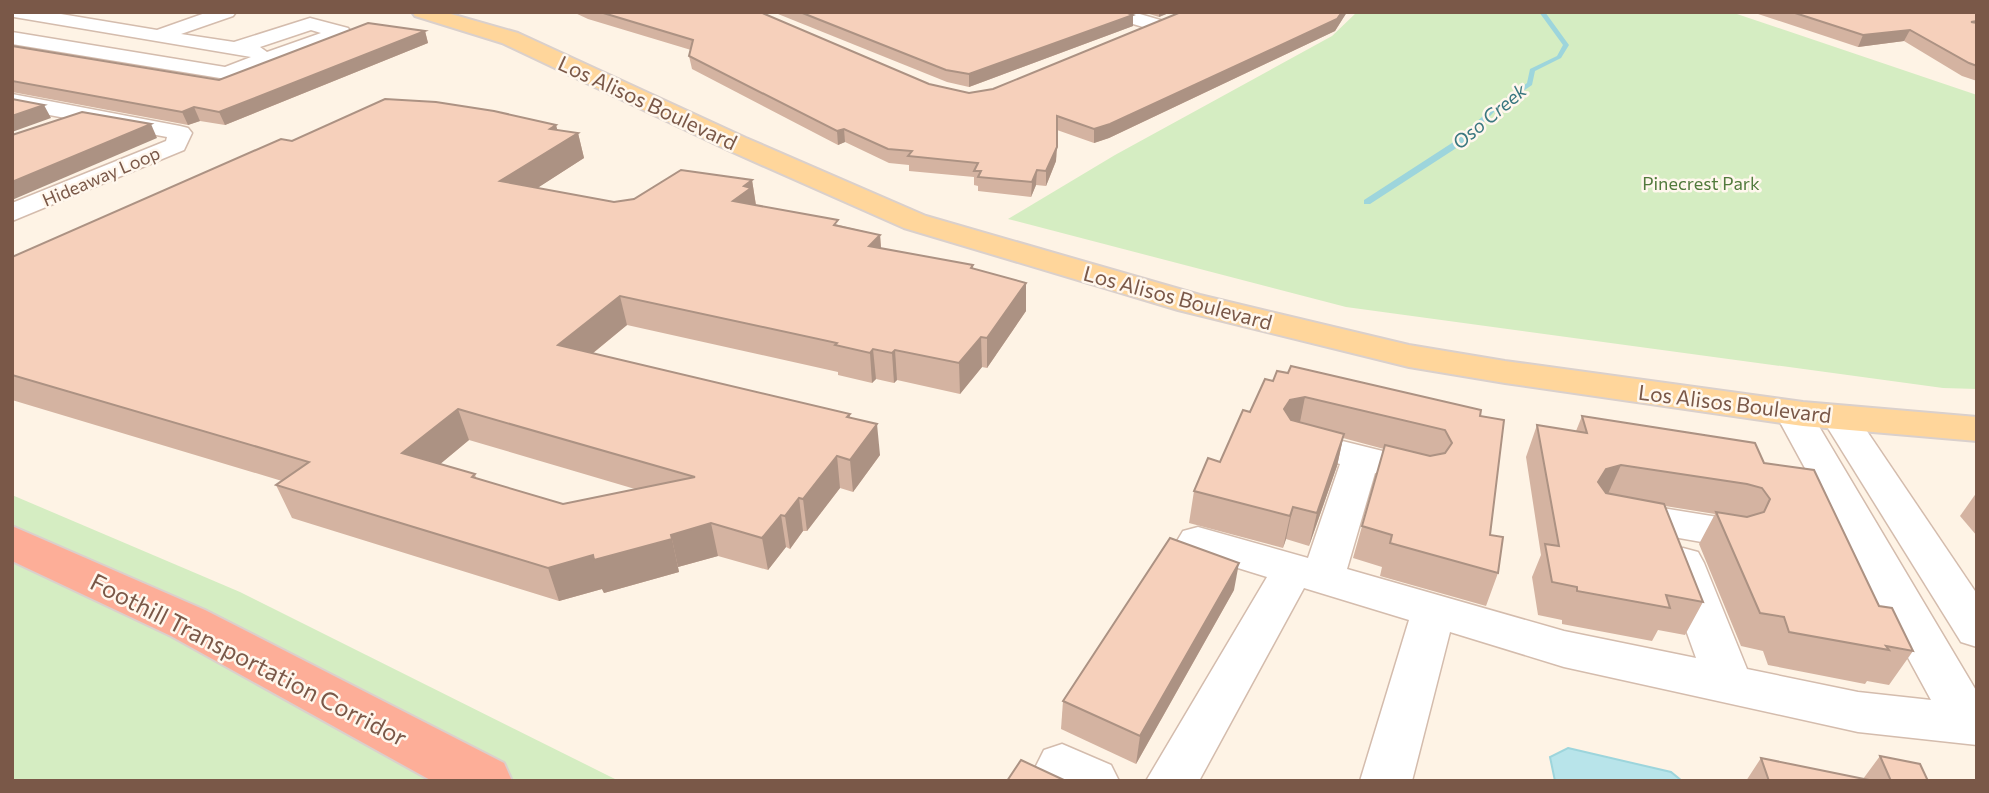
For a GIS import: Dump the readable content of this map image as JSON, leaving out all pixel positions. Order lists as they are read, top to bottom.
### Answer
{
  "streets": {
    "highway": ["Foothill Transportation Corridor"],
    "main road": ["Los Alisos Boulevard"],
    "street": ["Hideaway Loop"]
  },
  "water": ["Oso Creek"],
  "parks": ["Pinecrest Park"]
}
